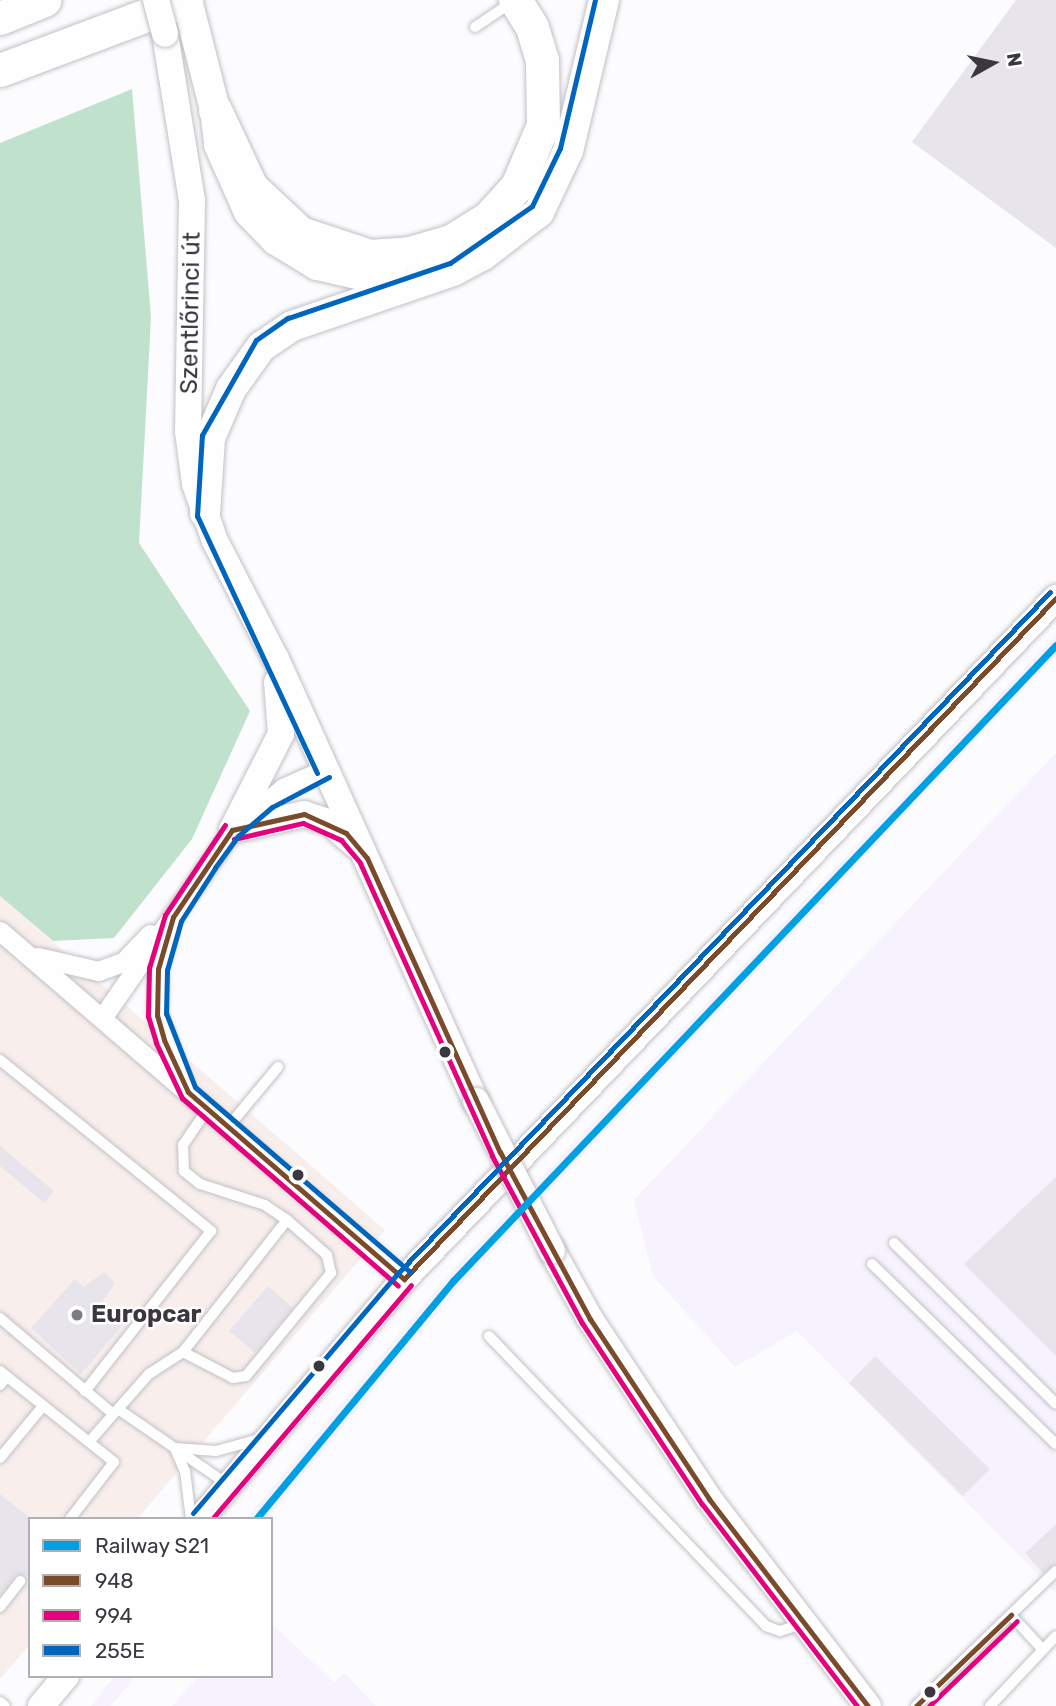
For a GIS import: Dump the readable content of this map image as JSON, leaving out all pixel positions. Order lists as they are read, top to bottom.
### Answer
{
  "streets": {
    "main road": ["Szentlőrinci út"]
  },
  "places": ["Europcar"],
  "lines": [
    "transit line 255E",
    "transit line 948",
    "rail line S21",
    "transit line 994"
  ],
  "legend": [
    "Railway S21",
    "948",
    "994",
    "255E"
  ],
  "north": "right"
}
